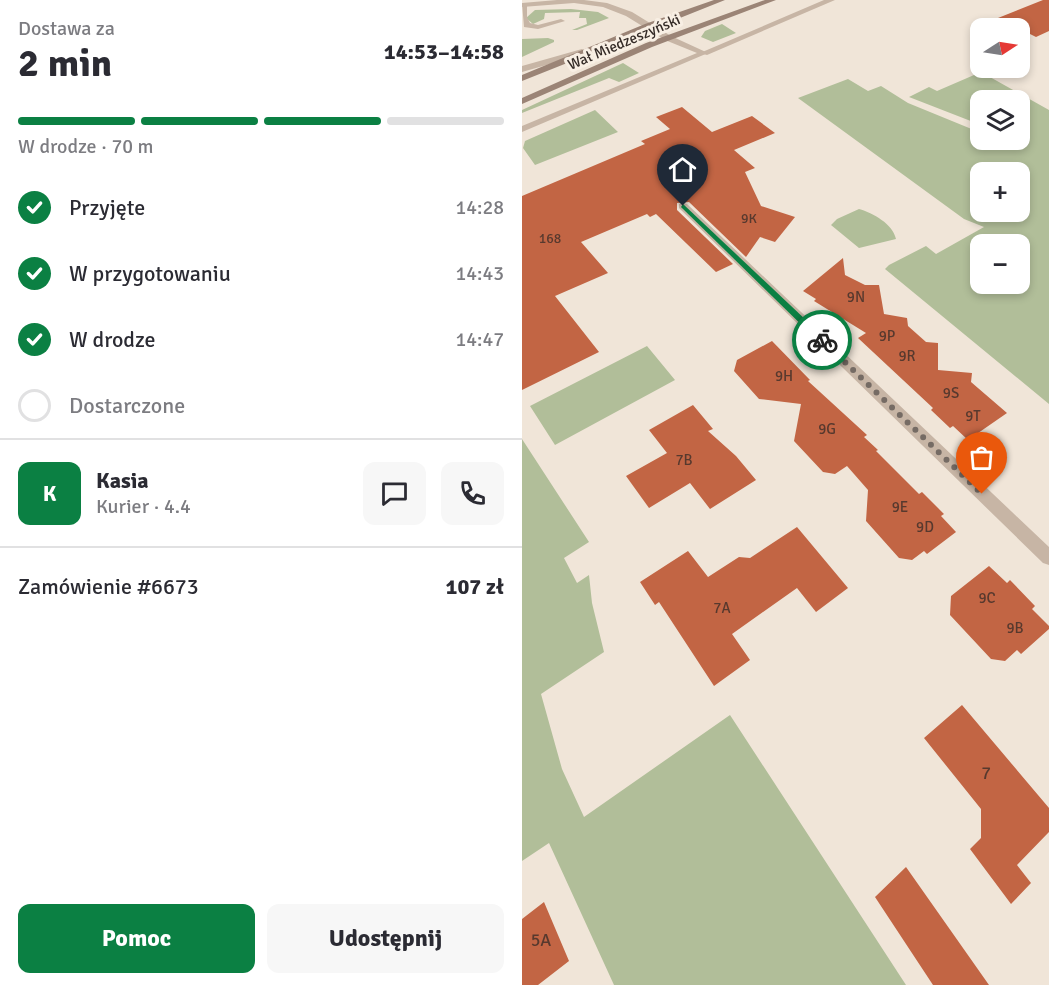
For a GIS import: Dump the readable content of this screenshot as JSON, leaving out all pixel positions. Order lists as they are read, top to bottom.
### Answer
{
  "streets": {
    "main road": ["Wał Miedzeszyński"]
  },
  "house_numbers": [
    "9K",
    "168",
    "9N",
    "9P",
    "9R",
    "9H",
    "9S",
    "9T",
    "9G",
    "7B",
    "9E",
    "9D",
    "9C",
    "7A",
    "9B",
    "7",
    "5A"
  ],
  "north": "right",
  "page": {
    "heading": ["2 min", "Dostawa za", "14:53–14:58"],
    "panel": [
      "Kasia",
      "Kurier · 4.4",
      "Zamówienie #6673",
      "107 zł"
    ],
    "map_buttons": ["+", "−"],
    "bar": "W drodze · 70 m",
    "list": [
      ["Przyjęte", "14:28"],
      ["W przygotowaniu", "14:43"],
      ["W drodze", "14:47"],
      "Dostarczone"
    ],
    "round": "K",
    "buttons": ["Pomoc", "Udostępnij"]
  }
}
